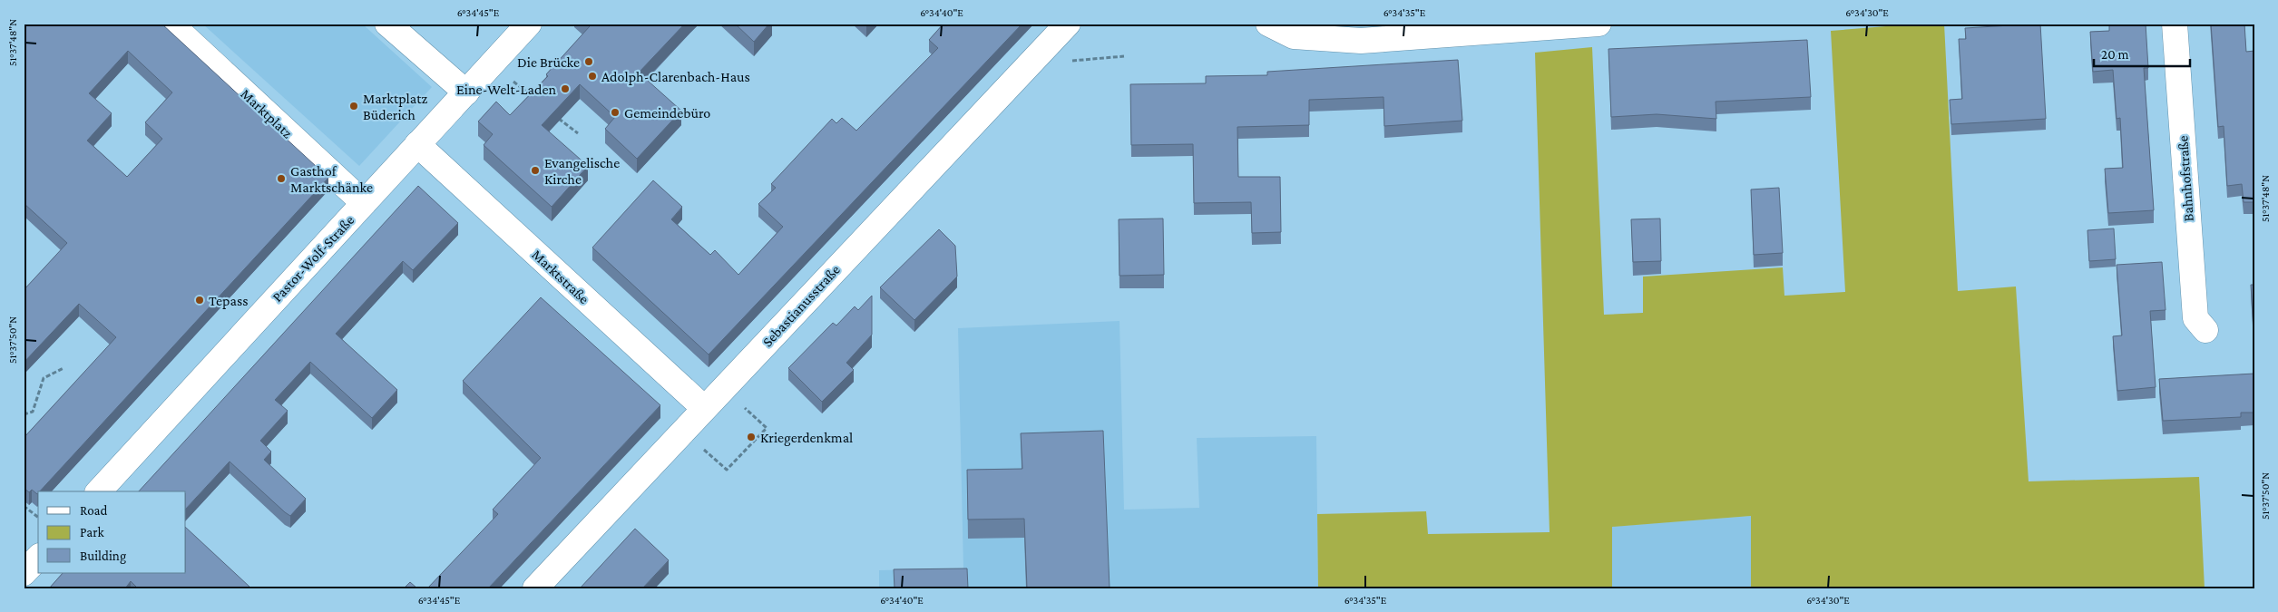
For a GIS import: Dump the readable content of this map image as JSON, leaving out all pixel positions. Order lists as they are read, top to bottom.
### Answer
{
  "streets": {
    "street": [
      "Marktplatz",
      "Bahnhofstraße",
      "Pastor-Wolf-Straße",
      "Marktstraße",
      "Sebastianusstraße"
    ]
  },
  "crossings": [
    ["Marktplatz", "Pastor-Wolf-Straße"],
    ["Pastor-Wolf-Straße", "Marktstraße"],
    ["Marktstraße", "Sebastianusstraße"]
  ],
  "places": [
    "Die Brücke",
    "Adolph-Clarenbach-Haus",
    "Eine-Welt-Laden",
    "Marktplatz Büderich",
    "Gemeindebüro",
    "Evangelische Kirche",
    "Gasthof Marktschänke",
    "Tepass",
    "Kriegerdenkmal"
  ],
  "legend": ["Road", "Park", "Building"],
  "scale_bar": "20 m",
  "coordinates": [
    "6°34'45\"E",
    "6°34'40\"E",
    "6°34'35\"E",
    "6°34'30\"E",
    "51°37'48\"N",
    "51°37'50\"N"
  ]
}
